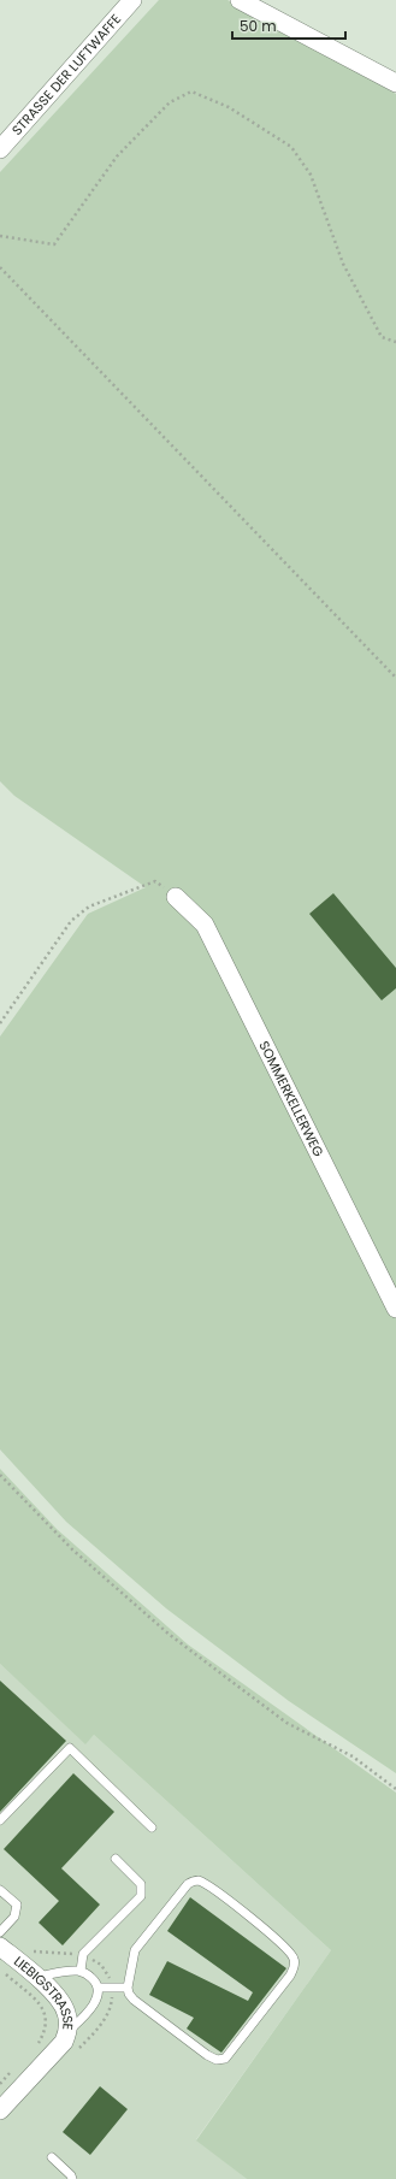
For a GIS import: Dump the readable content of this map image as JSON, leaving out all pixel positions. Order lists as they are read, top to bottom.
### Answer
{
  "streets": {
    "street": ["STRASSE DER LUFTWAFFE", "SOMMERKELLERWEG", "LIEBIGSTRASSE"]
  },
  "scale_bar": "50 m"
}
